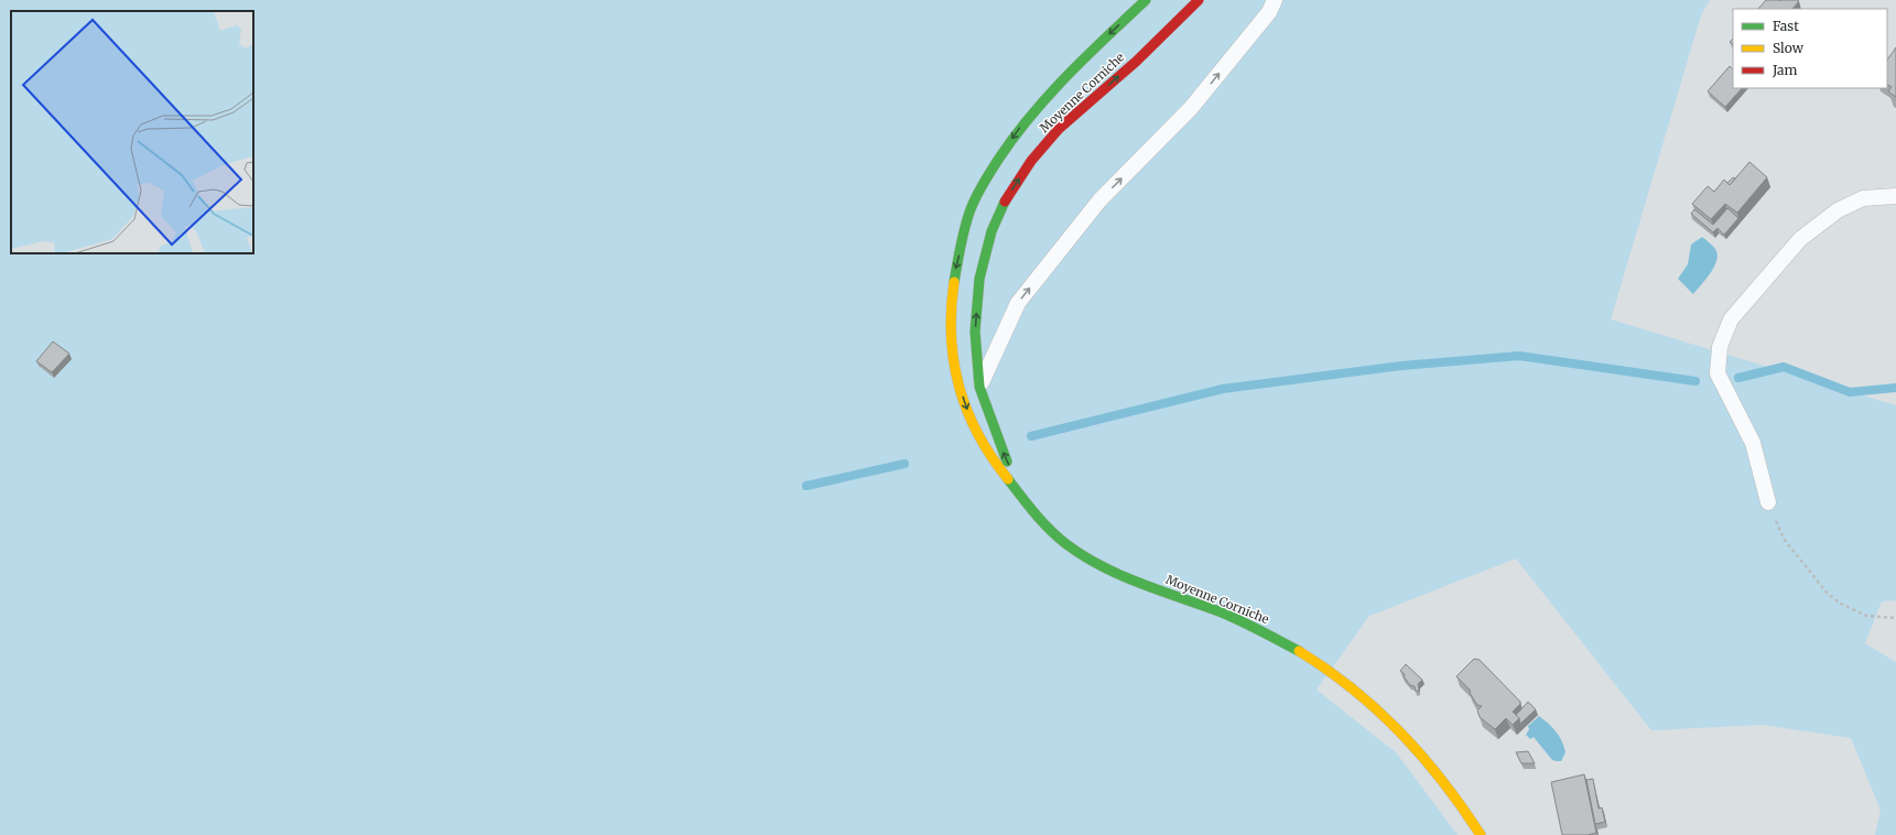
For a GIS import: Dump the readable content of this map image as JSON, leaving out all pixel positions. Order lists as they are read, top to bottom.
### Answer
{
  "streets": {
    "main road": ["Moyenne Corniche"]
  },
  "legend": ["Fast", "Slow", "Jam"]
}
